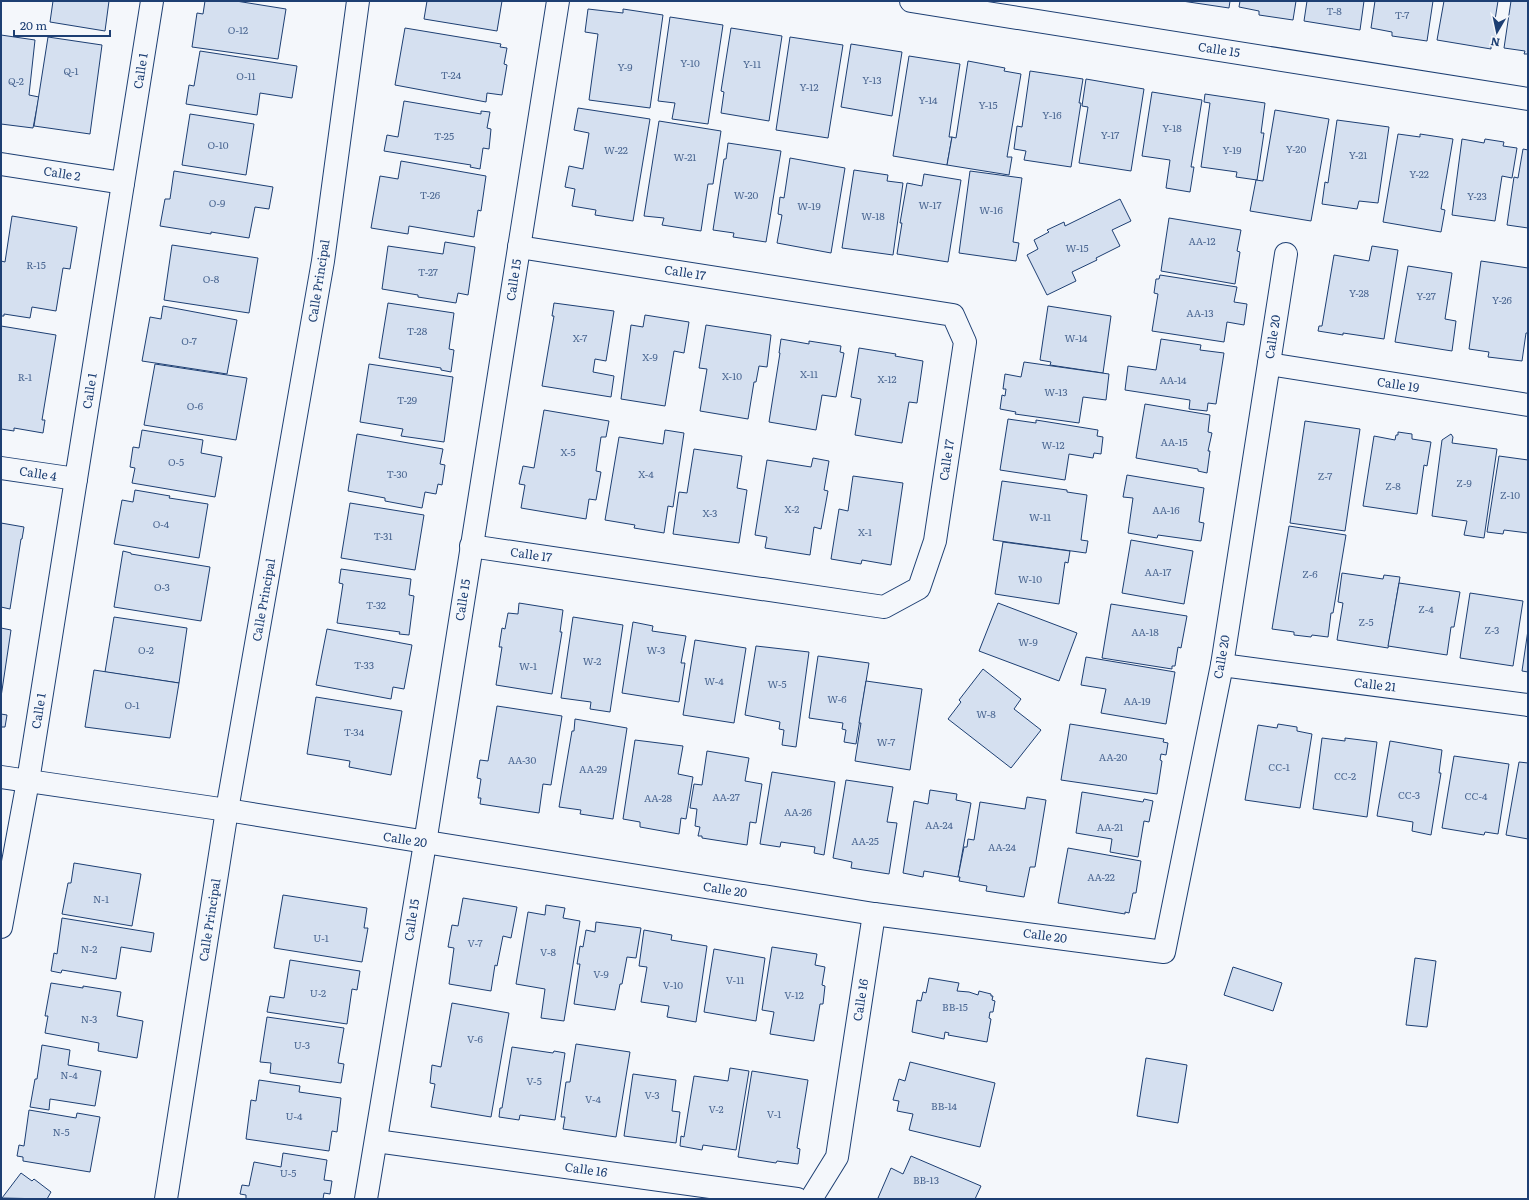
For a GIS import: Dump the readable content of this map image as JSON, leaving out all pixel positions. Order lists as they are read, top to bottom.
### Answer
{
  "streets": {
    "street": [
      "Calle 15",
      "Calle 1",
      "Calle 2",
      "Calle 17",
      "Calle Principal",
      "Calle 20",
      "Calle 19",
      "Calle 4",
      "Calle 21",
      "Calle 16"
    ]
  },
  "crossings": [
    ["Calle 15", "Calle 17"],
    ["Calle 15", "Calle 20"],
    ["Calle 15", "Calle 16"],
    ["Calle 1", "Calle 2"],
    ["Calle 1", "Calle 4"],
    ["Calle Principal", "Calle 20"],
    ["Calle 20", "Calle 19"],
    ["Calle 20", "Calle 21"],
    ["Calle 20", "Calle 16"]
  ],
  "house_numbers": [
    "T-8",
    "T-7",
    "O-12",
    "Y-10",
    "Y-11",
    "Y-9",
    "Q-1",
    "T-24",
    "O-11",
    "Y-13",
    "Q-2",
    "Y-12",
    "Y-14",
    "Y-15",
    "Y-16",
    "Y-18",
    "Y-17",
    "T-25",
    "O-10",
    "Y-20",
    "W-22",
    "Y-19",
    "Y-21",
    "W-21",
    "Y-22",
    "T-26",
    "W-20",
    "Y-23",
    "O-9",
    "W-17",
    "W-19",
    "W-16",
    "W-18",
    "AA-12",
    "W-15",
    "R-15",
    "T-27",
    "O-8",
    "Y-28",
    "Y-27",
    "Y-26",
    "AA-13",
    "T-28",
    "X-7",
    "W-14",
    "O-7",
    "X-9",
    "X-11",
    "X-10",
    "R-1",
    "X-12",
    "AA-14",
    "W-13",
    "T-29",
    "O-6",
    "AA-15",
    "W-12",
    "X-5",
    "O-5",
    "T-30",
    "X-4",
    "Z-7",
    "Z-9",
    "Z-8",
    "Z-10",
    "X-2",
    "AA-16",
    "X-3",
    "W-11",
    "O-4",
    "X-1",
    "T-31",
    "AA-17",
    "Z-6",
    "W-10",
    "O-3",
    "T-32",
    "Z-4",
    "Z-5",
    "Z-3",
    "AA-18",
    "W-9",
    "O-2",
    "W-3",
    "W-2",
    "T-33",
    "W-1",
    "W-4",
    "W-5",
    "W-6",
    "AA-19",
    "O-1",
    "W-8",
    "T-34",
    "W-7",
    "AA-20",
    "AA-30",
    "CC-1",
    "AA-29",
    "CC-2",
    "CC-3",
    "CC-4",
    "AA-27",
    "AA-28",
    "AA-26",
    "AA-24",
    "AA-21",
    "AA-25",
    "AA-24",
    "AA-22",
    "N-1",
    "U-1",
    "V-7",
    "N-2",
    "V-8",
    "V-9",
    "V-11",
    "V-10",
    "U-2",
    "V-12",
    "BB-15",
    "N-3",
    "V-6",
    "U-3",
    "N-4",
    "V-5",
    "V-3",
    "V-4",
    "BB-14",
    "V-2",
    "V-1",
    "U-4",
    "N-5",
    "U-5",
    "BB-13"
  ],
  "scale_bar": "20 m",
  "north": "bottom"
}
